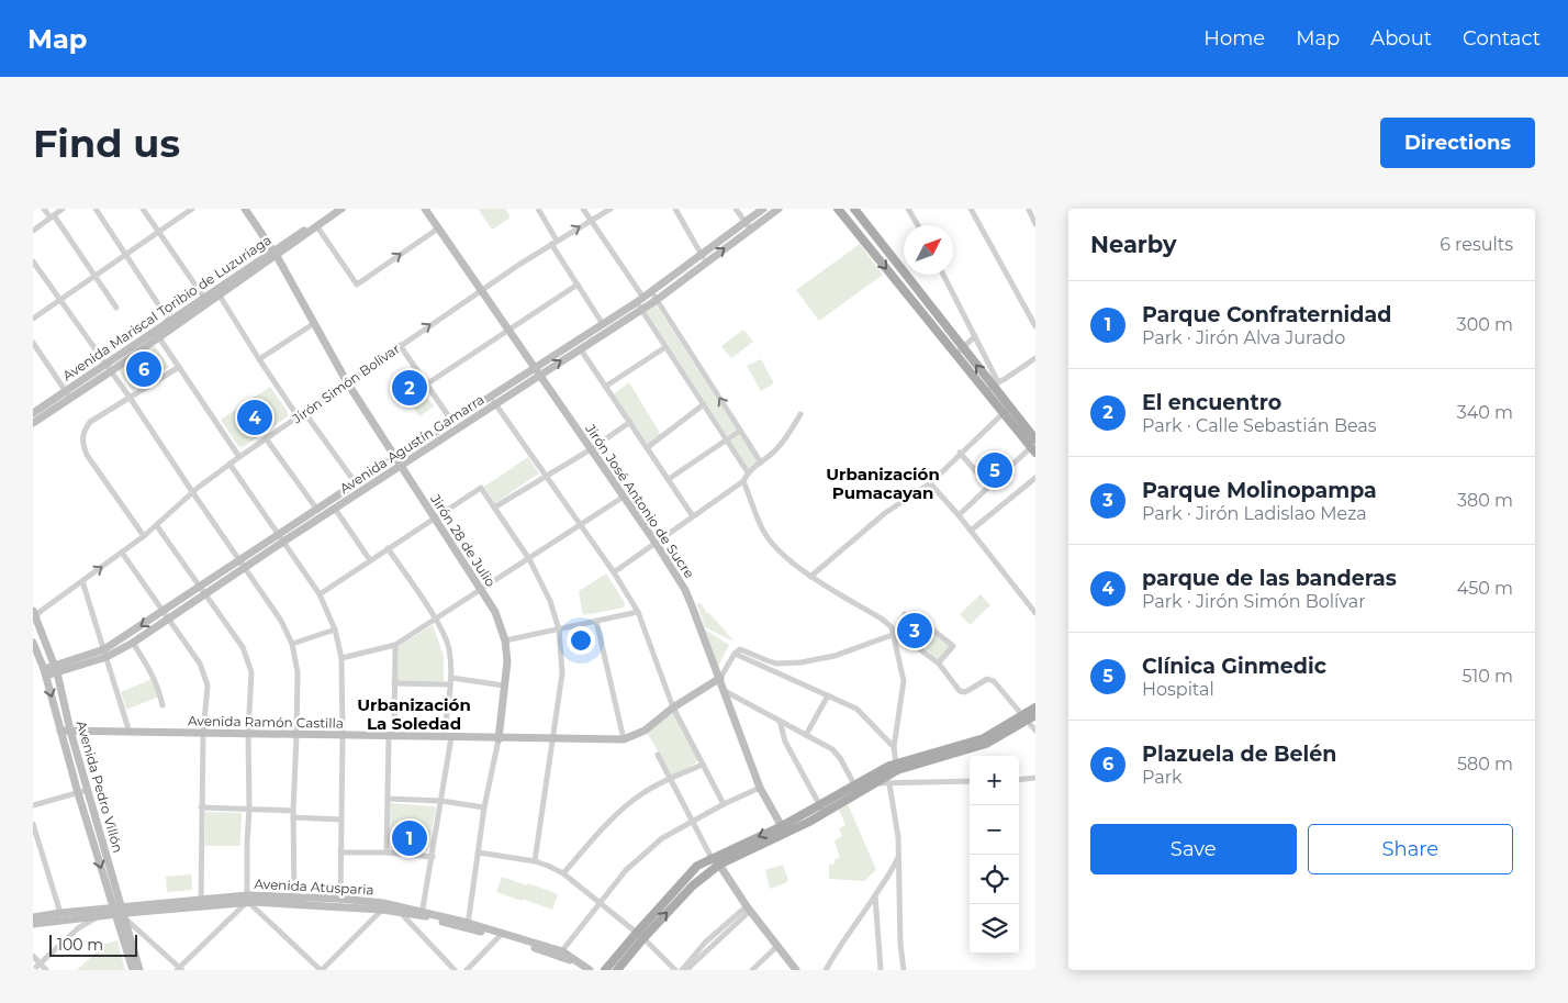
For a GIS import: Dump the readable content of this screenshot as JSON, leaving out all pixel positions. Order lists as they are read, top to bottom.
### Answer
{
  "streets": {
    "main road": [
      "Avenida Mariscal Toribio de Luzuriaga",
      "Avenida Agustín Gamarra",
      "Jirón José Antonio de Sucre",
      "Jirón 28 de Julio",
      "Avenida Ramón Castilla",
      "Avenida Pedro Villón",
      "Avenida Atusparia"
    ],
    "street": ["Jirón Simón Bolívar"]
  },
  "crossings": [
    ["Avenida Mariscal Toribio de Luzuriaga", "Jirón 28 de Julio"],
    ["Jirón Simón Bolívar", "Jirón José Antonio de Sucre"],
    ["Jirón Simón Bolívar", "Jirón 28 de Julio"],
    ["Jirón Simón Bolívar", "Avenida Pedro Villón"],
    ["Avenida Agustín Gamarra", "Jirón José Antonio de Sucre"],
    ["Avenida Agustín Gamarra", "Jirón 28 de Julio"],
    ["Avenida Agustín Gamarra", "Avenida Pedro Villón"],
    ["Jirón José Antonio de Sucre", "Avenida Ramón Castilla"],
    ["Jirón 28 de Julio", "Avenida Ramón Castilla"],
    ["Jirón 28 de Julio", "Avenida Atusparia"],
    ["Avenida Ramón Castilla", "Avenida Pedro Villón"],
    ["Avenida Pedro Villón", "Avenida Atusparia"]
  ],
  "districts": ["Urbanización Pumacayan", "Urbanización La Soledad"],
  "scale_bar": "100 m",
  "north": "top right",
  "page": {
    "header": "Map",
    "nav": [
      "Home",
      "Map",
      "About",
      "Contact"
    ],
    "buttons": [
      "Directions",
      ["Save", "Share"]
    ],
    "title": "Find us",
    "heading": ["Nearby", "6 results"],
    "list": [
      {
        "mark": "1",
        "name": "Parque Confraternidad",
        "note": "Park · Jirón Alva Jurado",
        "value": "300 m"
      },
      {
        "mark": "2",
        "name": "El encuentro",
        "note": "Park · Calle Sebastián Beas",
        "value": "340 m"
      },
      {
        "mark": "3",
        "name": "Parque Molinopampa",
        "note": "Park · Jirón Ladislao Meza",
        "value": "380 m"
      },
      {
        "mark": "4",
        "name": "parque de las banderas",
        "note": "Park · Jirón Simón Bolívar",
        "value": "450 m"
      },
      {
        "mark": "5",
        "name": "Clínica Ginmedic",
        "note": "Hospital",
        "value": "510 m"
      },
      {
        "mark": "6",
        "name": "Plazuela de Belén",
        "note": "Park",
        "value": "580 m"
      }
    ],
    "pins": [
      "6",
      "2",
      "4",
      "5",
      "3",
      "1"
    ],
    "map_buttons": ["+", "−"],
    "scale": "100 m"
  }
}
